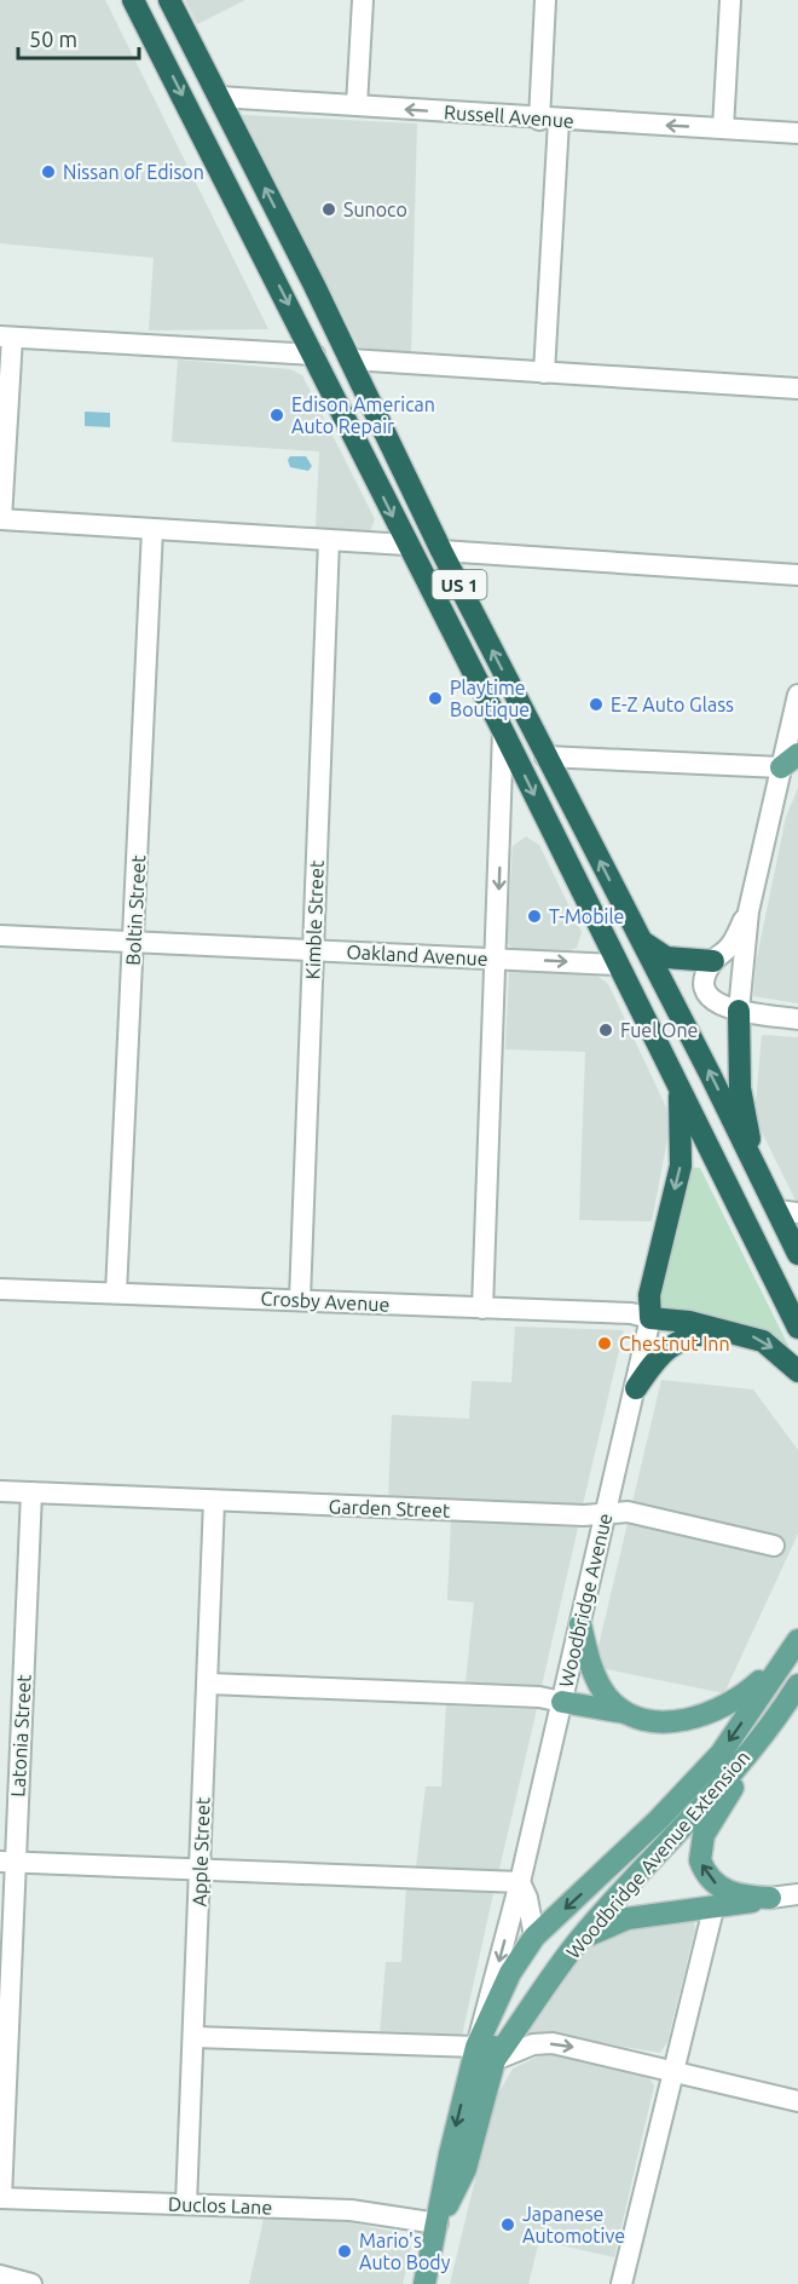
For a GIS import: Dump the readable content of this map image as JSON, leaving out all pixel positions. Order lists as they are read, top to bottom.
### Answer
{
  "streets": {
    "highway": ["US 1"],
    "main road": ["Woodbridge Avenue", "Woodbridge Avenue Extension"],
    "street": [
      "Russell Avenue",
      "Boltin Street",
      "Kimble Street",
      "Oakland Avenue",
      "Crosby Avenue",
      "Garden Street",
      "Latonia Street",
      "Apple Street",
      "Duclos Lane"
    ]
  },
  "crossings": [
    ["Russell Avenue", "US 1"],
    ["US 1", "Oakland Avenue"],
    ["Boltin Street", "Oakland Avenue"],
    ["Boltin Street", "Crosby Avenue"],
    ["Kimble Street", "Oakland Avenue"],
    ["Kimble Street", "Crosby Avenue"],
    ["Crosby Avenue", "Woodbridge Avenue"],
    ["Garden Street", "Woodbridge Avenue"],
    ["Garden Street", "Latonia Street"],
    ["Garden Street", "Apple Street"],
    ["Woodbridge Avenue", "Woodbridge Avenue Extension"],
    ["Woodbridge Avenue", "Duclos Lane"],
    ["Latonia Street", "Duclos Lane"],
    ["Apple Street", "Duclos Lane"]
  ],
  "one_way": ["Russell Avenue"],
  "places": [
    "Nissan of Edison",
    "Sunoco",
    "Edison American Auto Repair",
    "Playtime Boutique",
    "E-Z Auto Glass",
    "T-Mobile",
    "Fuel One",
    "Chestnut Inn",
    "Japanese Automotive",
    "Mario's Auto Body"
  ],
  "scale_bar": "50 m"
}
